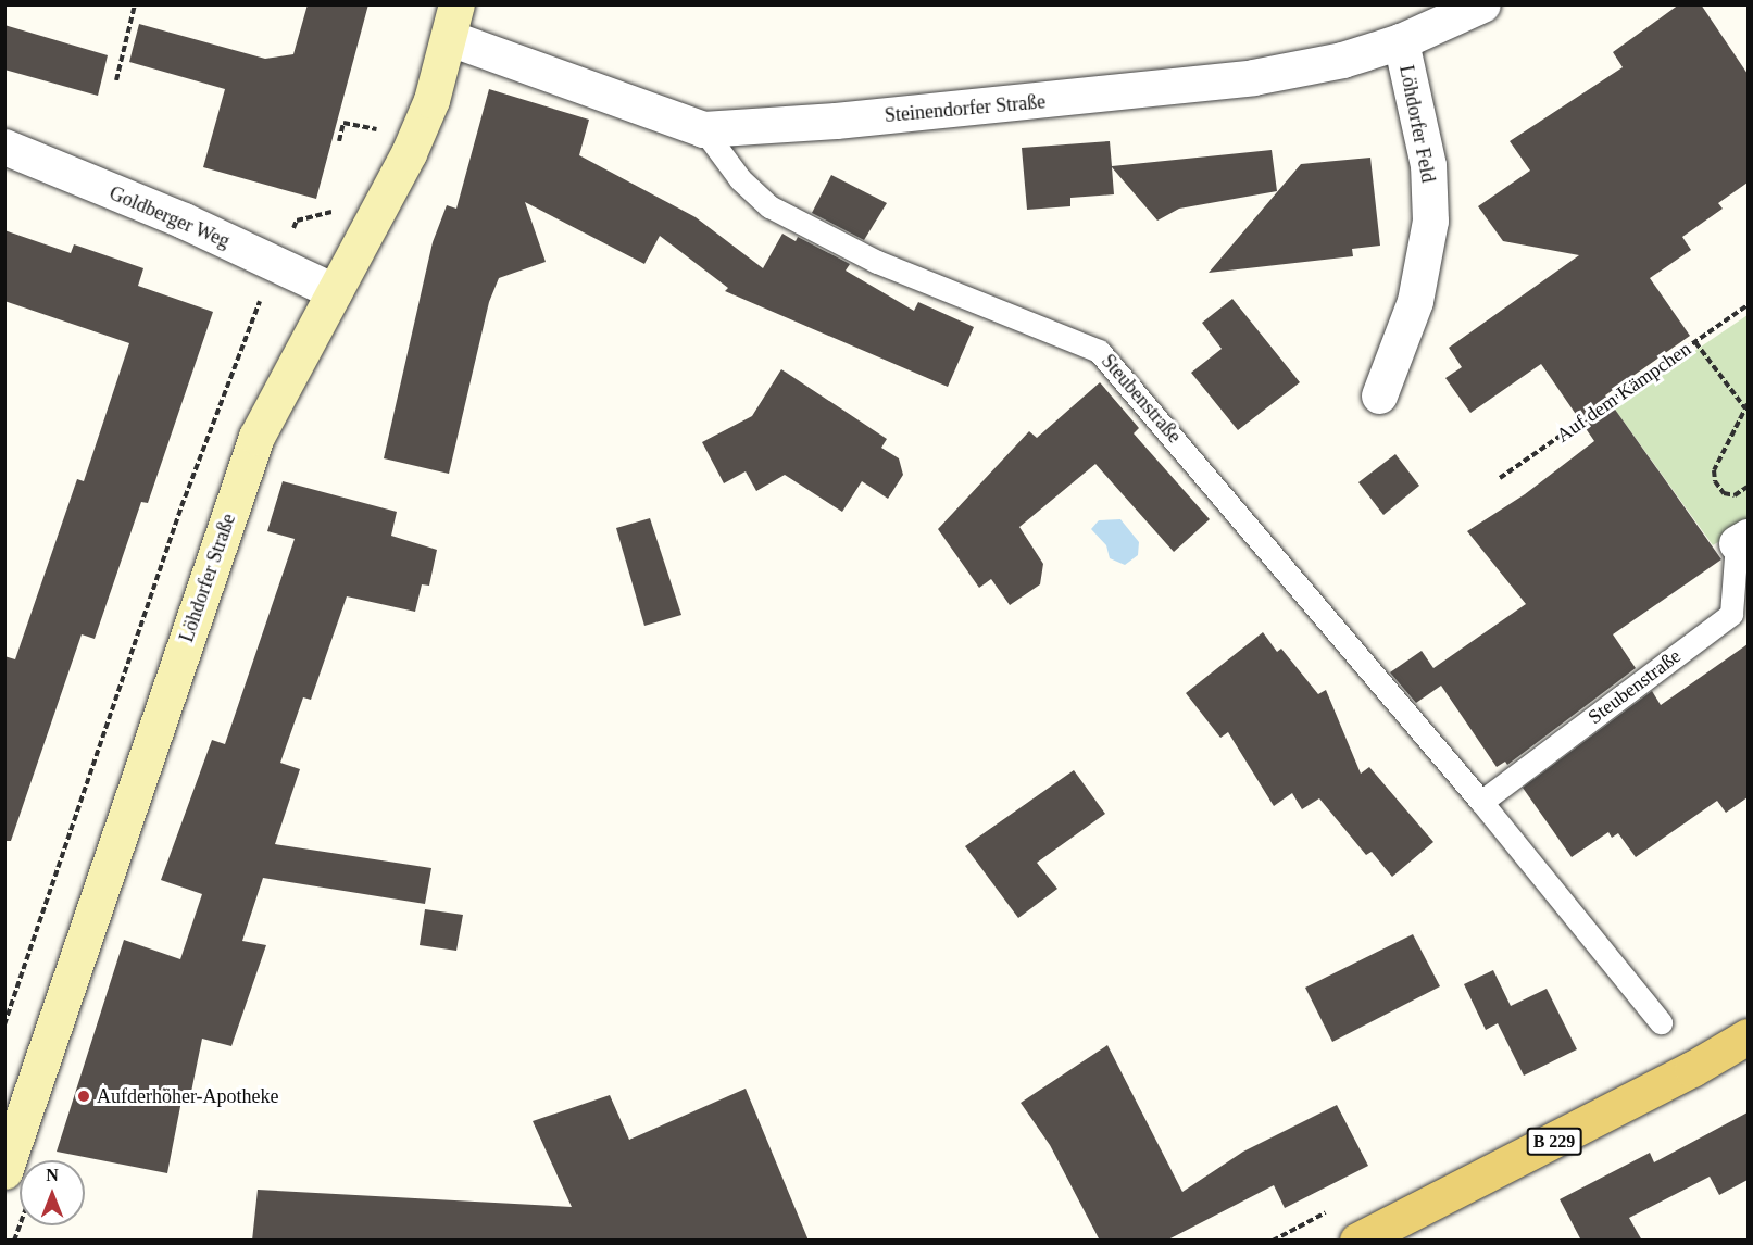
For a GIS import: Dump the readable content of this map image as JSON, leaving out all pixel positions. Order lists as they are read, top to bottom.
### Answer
{
  "streets": {
    "main road": ["Löhdorfer Straße", "B 229"],
    "street": ["Steinendorfer Straße", "Löhdorfer Feld", "Goldberger Weg"],
    "lane": ["Steubenstraße"],
    "path": ["Auf dem Kämpchen"]
  },
  "crossings": [
    ["Steinendorfer Straße", "Löhdorfer Feld"],
    ["Steinendorfer Straße", "Steubenstraße"],
    ["Steinendorfer Straße", "Löhdorfer Straße"],
    ["Goldberger Weg", "Löhdorfer Straße"]
  ],
  "places": ["Aufderhöher-Apotheke"],
  "north": "top"
}
